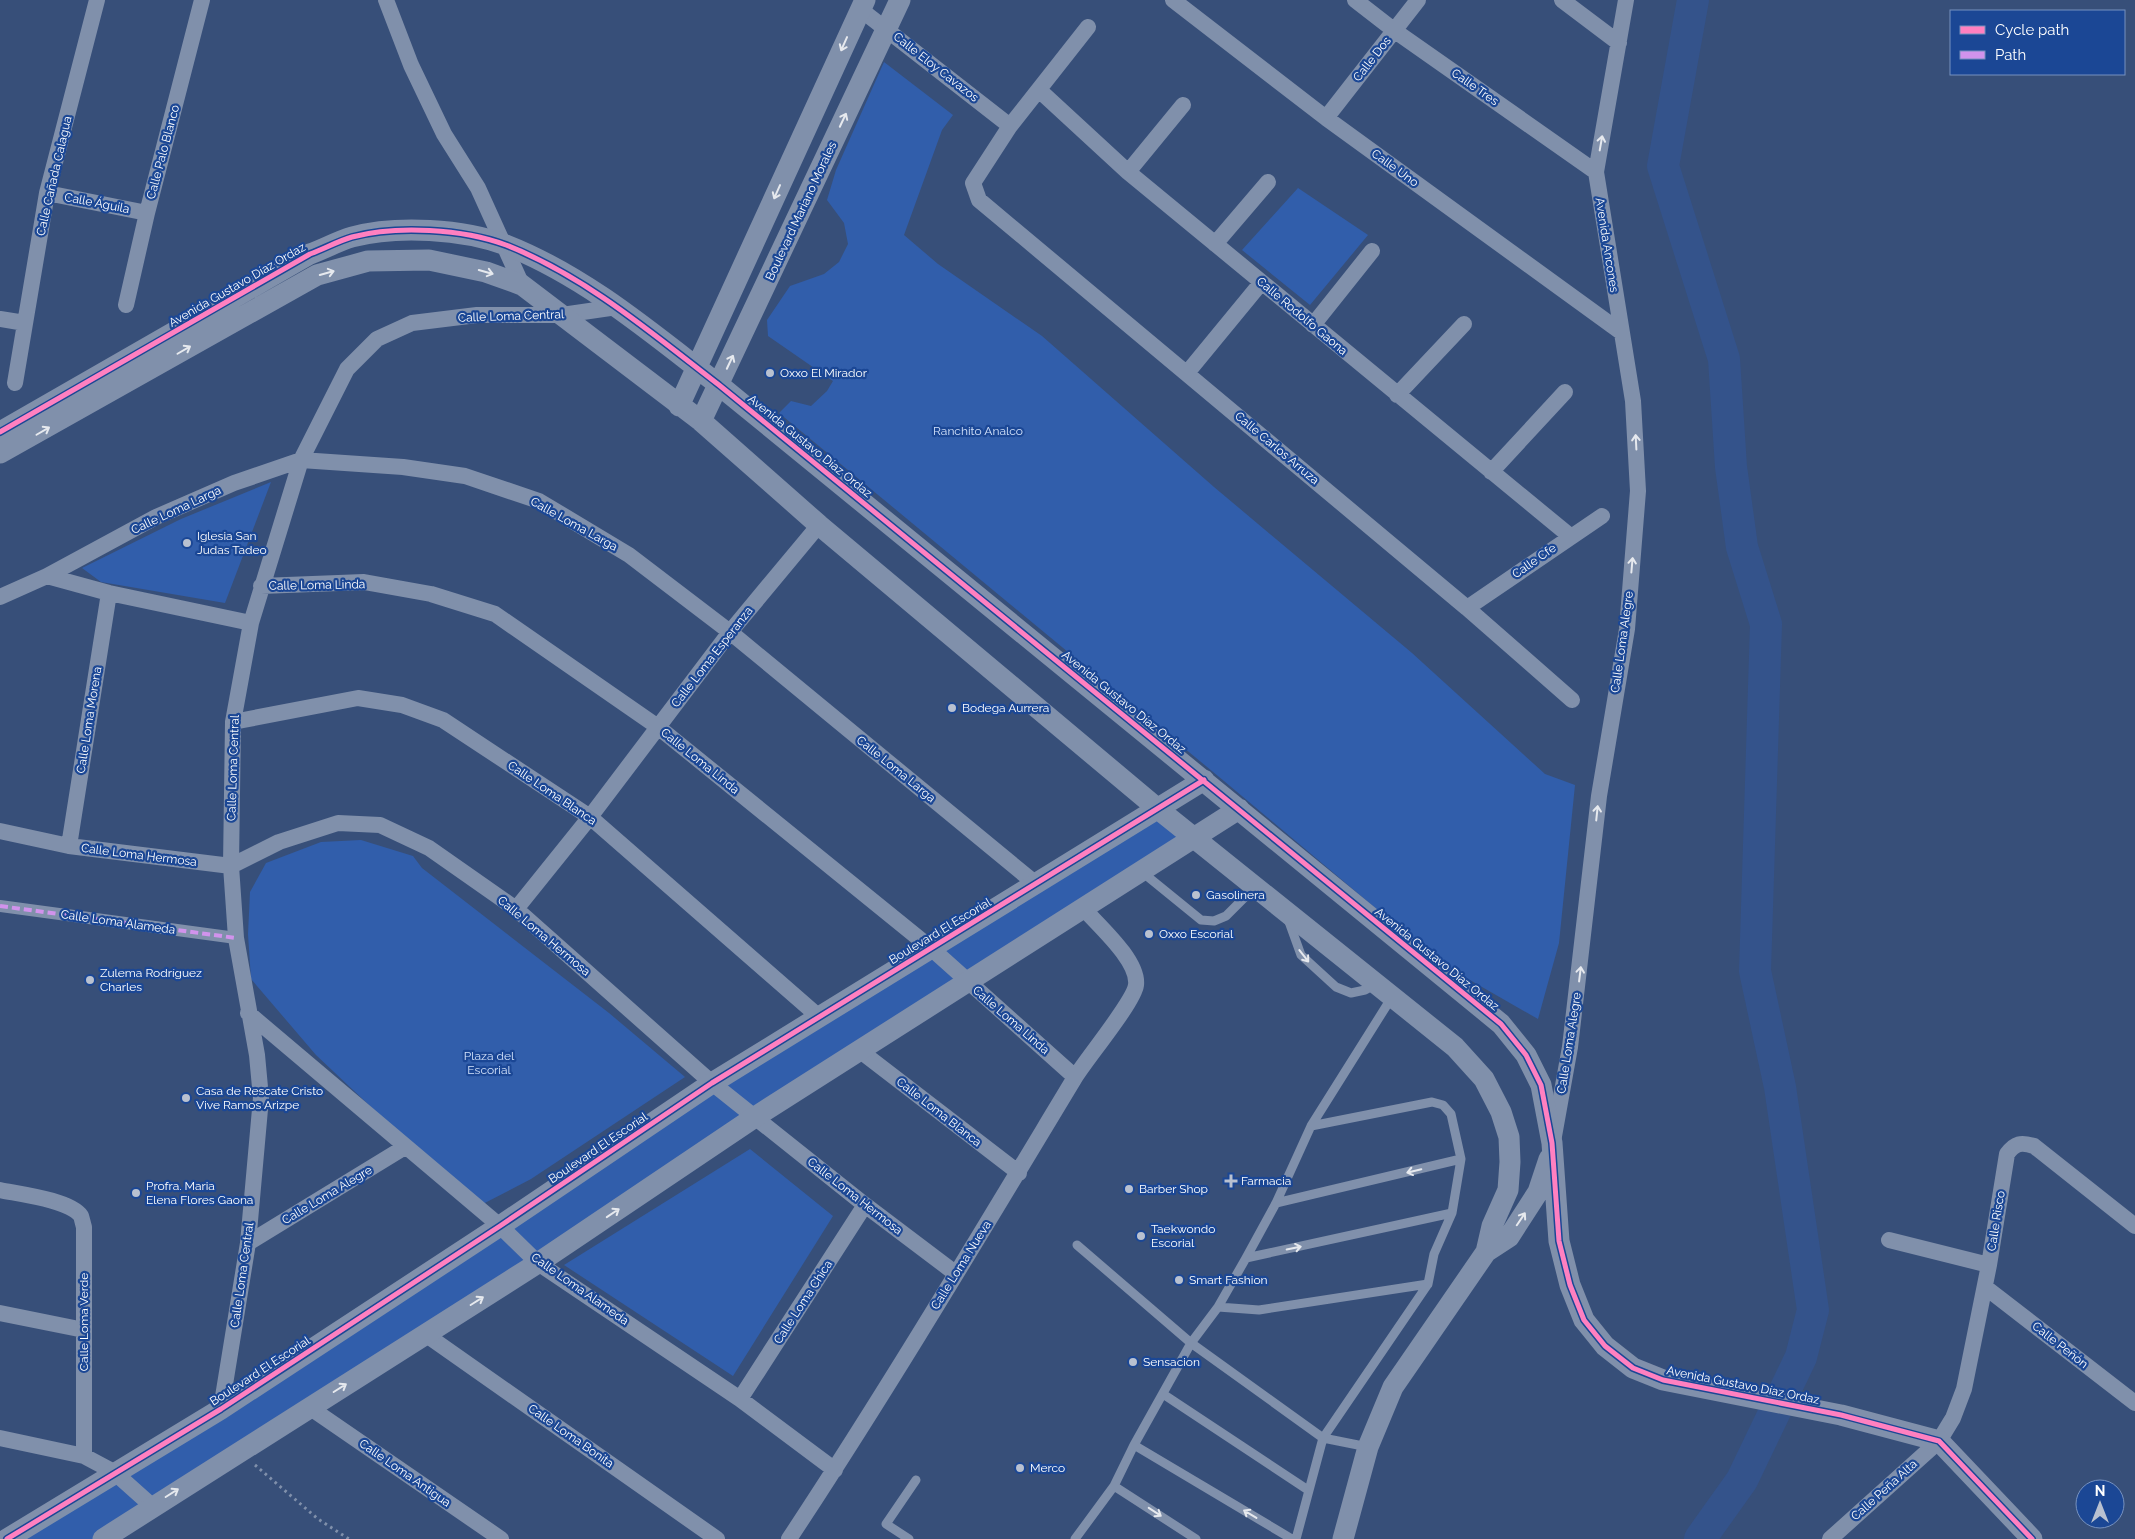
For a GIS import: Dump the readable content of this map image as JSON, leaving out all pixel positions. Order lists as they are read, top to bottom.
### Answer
{
  "streets": {
    "street": [
      "Calle Dos",
      "Calle Eloy Cavazos",
      "Calle Tres",
      "Calle Palo Blanco",
      "Calle Uno",
      "Calle Cañada Calagua",
      "Calle Águila",
      "Boulevard Mariano Morales",
      "Avenida Ancones",
      "Avenida Gustavo Díaz Ordaz",
      "Calle Loma Central",
      "Calle Rodolfo Gaona",
      "Calle Carlos Arruza",
      "Calle Loma Larga",
      "Calle Cfe",
      "Calle Loma Linda",
      "Calle Loma Alegre",
      "Calle Loma Esperanza",
      "Calle Loma Morena",
      "Calle Loma Blanca",
      "Calle Loma Hermosa",
      "Calle Loma Alameda",
      "Boulevard El Escorial",
      "Calle Risco",
      "Calle Loma Nueva",
      "Calle Loma Chica",
      "Calle Loma Verde",
      "Calle Peñón",
      "Calle Loma Bonita",
      "Calle Loma Antigua",
      "Calle Peña Alta"
    ]
  },
  "crossings": [
    ["Calle Dos", "Calle Tres"],
    ["Calle Dos", "Calle Uno"],
    ["Calle Eloy Cavazos", "Boulevard Mariano Morales"],
    ["Calle Eloy Cavazos", "Calle Carlos Arruza"],
    ["Calle Tres", "Avenida Ancones"],
    ["Calle Palo Blanco", "Calle Águila"],
    ["Calle Uno", "Avenida Ancones"],
    ["Calle Cañada Calagua", "Calle Águila"],
    ["Boulevard Mariano Morales", "Avenida Gustavo Díaz Ordaz"],
    ["Avenida Ancones", "Calle Loma Alegre"],
    ["Avenida Gustavo Díaz Ordaz", "Calle Loma Central"],
    ["Avenida Gustavo Díaz Ordaz", "Calle Loma Alegre"],
    ["Avenida Gustavo Díaz Ordaz", "Boulevard El Escorial"],
    ["Avenida Gustavo Díaz Ordaz", "Calle Risco"],
    ["Avenida Gustavo Díaz Ordaz", "Calle Peña Alta"],
    ["Calle Loma Central", "Calle Loma Larga"],
    ["Calle Loma Central", "Calle Loma Linda"],
    ["Calle Loma Central", "Calle Loma Alegre"],
    ["Calle Loma Central", "Calle Loma Blanca"],
    ["Calle Loma Central", "Calle Loma Hermosa"],
    ["Calle Loma Central", "Calle Loma Alameda"],
    ["Calle Loma Central", "Boulevard El Escorial"],
    ["Calle Rodolfo Gaona", "Calle Cfe"],
    ["Calle Carlos Arruza", "Calle Cfe"],
    ["Calle Loma Larga", "Calle Loma Esperanza"],
    ["Calle Loma Larga", "Boulevard El Escorial"],
    ["Calle Loma Linda", "Calle Loma Esperanza"],
    ["Calle Loma Linda", "Boulevard El Escorial"],
    ["Calle Loma Linda", "Calle Loma Nueva"],
    ["Calle Loma Alegre", "Calle Loma Alameda"],
    ["Calle Loma Esperanza", "Calle Loma Blanca"],
    ["Calle Loma Esperanza", "Calle Loma Hermosa"],
    ["Calle Loma Morena", "Calle Loma Hermosa"],
    ["Calle Loma Blanca", "Boulevard El Escorial"],
    ["Calle Loma Blanca", "Calle Loma Nueva"],
    ["Calle Loma Hermosa", "Boulevard El Escorial"],
    ["Calle Loma Hermosa", "Calle Loma Nueva"],
    ["Calle Loma Hermosa", "Calle Loma Chica"],
    ["Calle Loma Alameda", "Boulevard El Escorial"],
    ["Calle Loma Alameda", "Calle Loma Nueva"],
    ["Calle Loma Alameda", "Calle Loma Chica"],
    ["Calle Risco", "Calle Peñón"],
    ["Calle Risco", "Calle Peña Alta"]
  ],
  "one_way": ["Avenida Ancones", "Calle Loma Alegre"],
  "parks": ["Ranchito Analco", "Plaza del Escorial"],
  "places": {
    "other": [
      "Oxxo El Mirador",
      "Iglesia San Judas Tadeo",
      "Bodega Aurrera",
      "Gasolinera",
      "Oxxo Escorial",
      "Zulema Rodríguez Charles",
      "Casa de Rescate Cristo Vive Ramos Arizpe",
      "Barber Shop",
      "Profra. Maria Elena Flores Gaona",
      "Taekwondo Escorial",
      "Smart Fashion",
      "Sensacion",
      "Merco"
    ],
    "health": ["Farmacia"]
  },
  "legend": ["Cycle path", "Path"],
  "north": "top"
}
